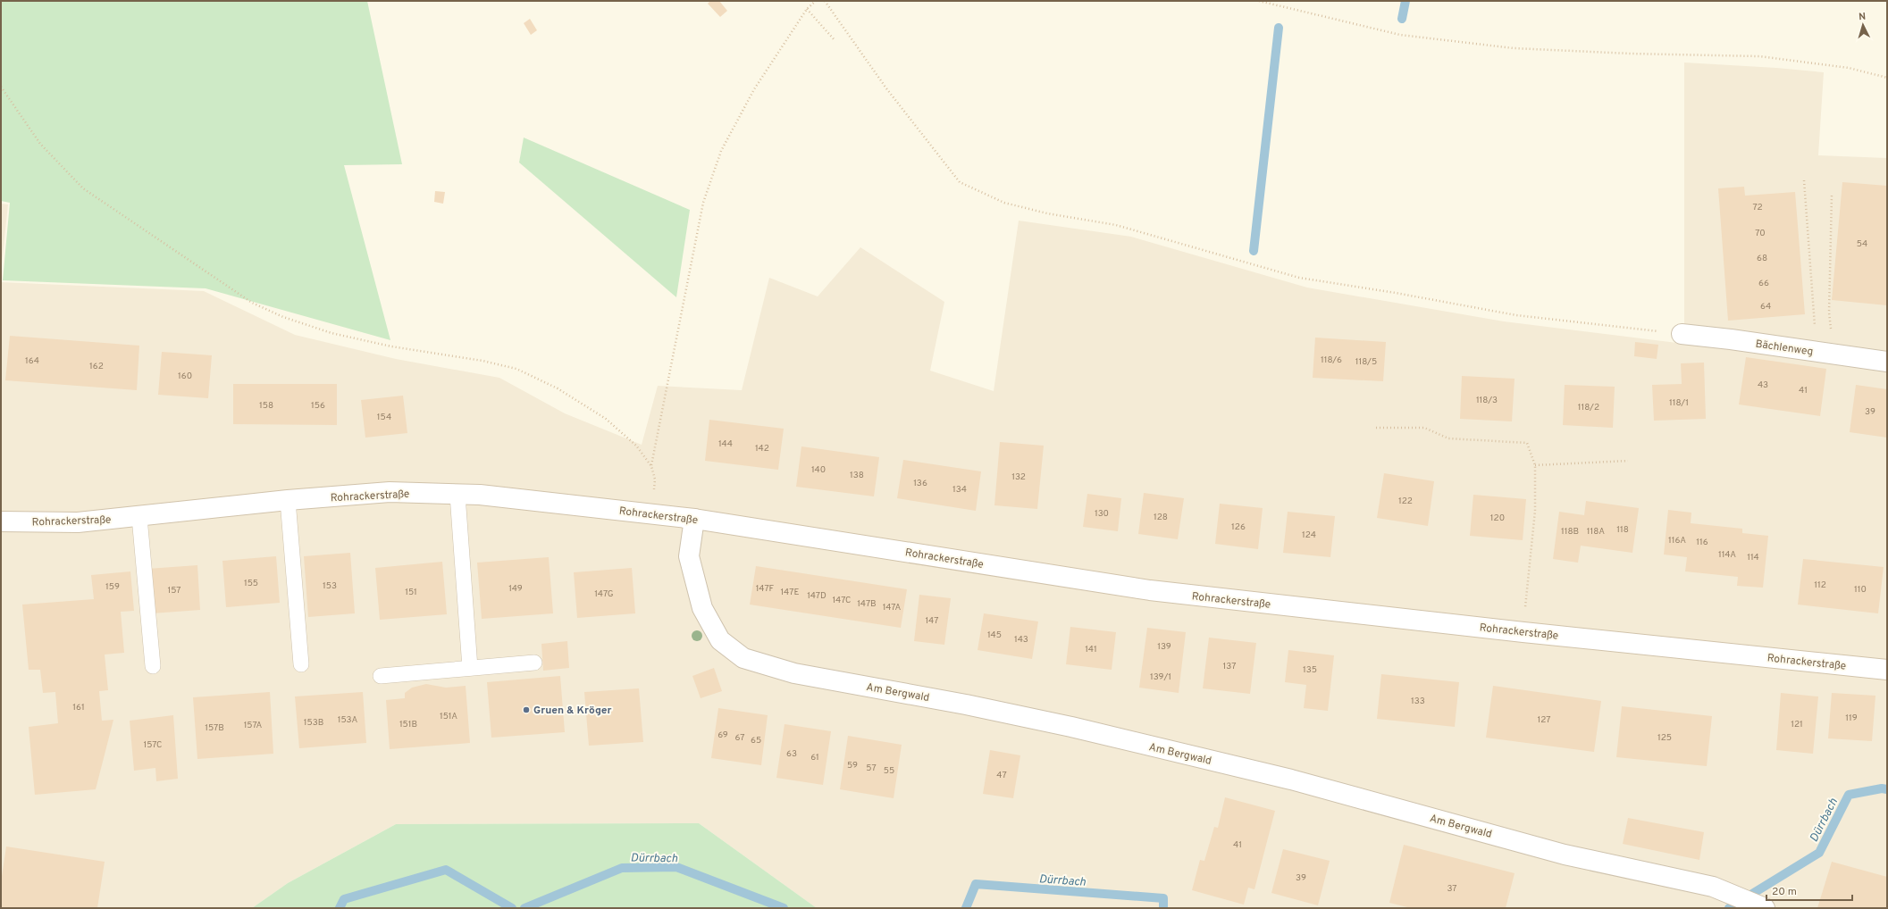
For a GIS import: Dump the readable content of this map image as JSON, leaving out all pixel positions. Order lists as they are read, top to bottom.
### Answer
{
  "streets": {
    "street": ["Bächlenweg", "Rohrackerstraße", "Am Bergwald"]
  },
  "crossings": [
    ["Rohrackerstraße", "Am Bergwald"]
  ],
  "water": ["Dürrbach"],
  "places": ["Gruen & Kröger"],
  "house_numbers": [
    "72",
    "70",
    "54",
    "68",
    "66",
    "64",
    "118/6",
    "164",
    "118/5",
    "162",
    "160",
    "43",
    "41",
    "118/3",
    "118/1",
    "158",
    "156",
    "118/2",
    "39",
    "154",
    "144",
    "142",
    "140",
    "138",
    "132",
    "136",
    "134",
    "122",
    "130",
    "128",
    "120",
    "126",
    "118",
    "118B",
    "118A",
    "124",
    "116A",
    "116",
    "114A",
    "114",
    "155",
    "112",
    "153",
    "159",
    "149",
    "147F",
    "110",
    "157",
    "151",
    "147E",
    "147G",
    "147D",
    "147C",
    "147B",
    "147A",
    "147",
    "145",
    "143",
    "139",
    "141",
    "137",
    "135",
    "139/1",
    "133",
    "161",
    "151A",
    "119",
    "153A",
    "127",
    "153B",
    "151B",
    "121",
    "157A",
    "157B",
    "69",
    "67",
    "125",
    "65",
    "157C",
    "63",
    "61",
    "59",
    "57",
    "55",
    "47",
    "41",
    "39",
    "37"
  ],
  "scale_bar": "20 m",
  "north": "top"
}
